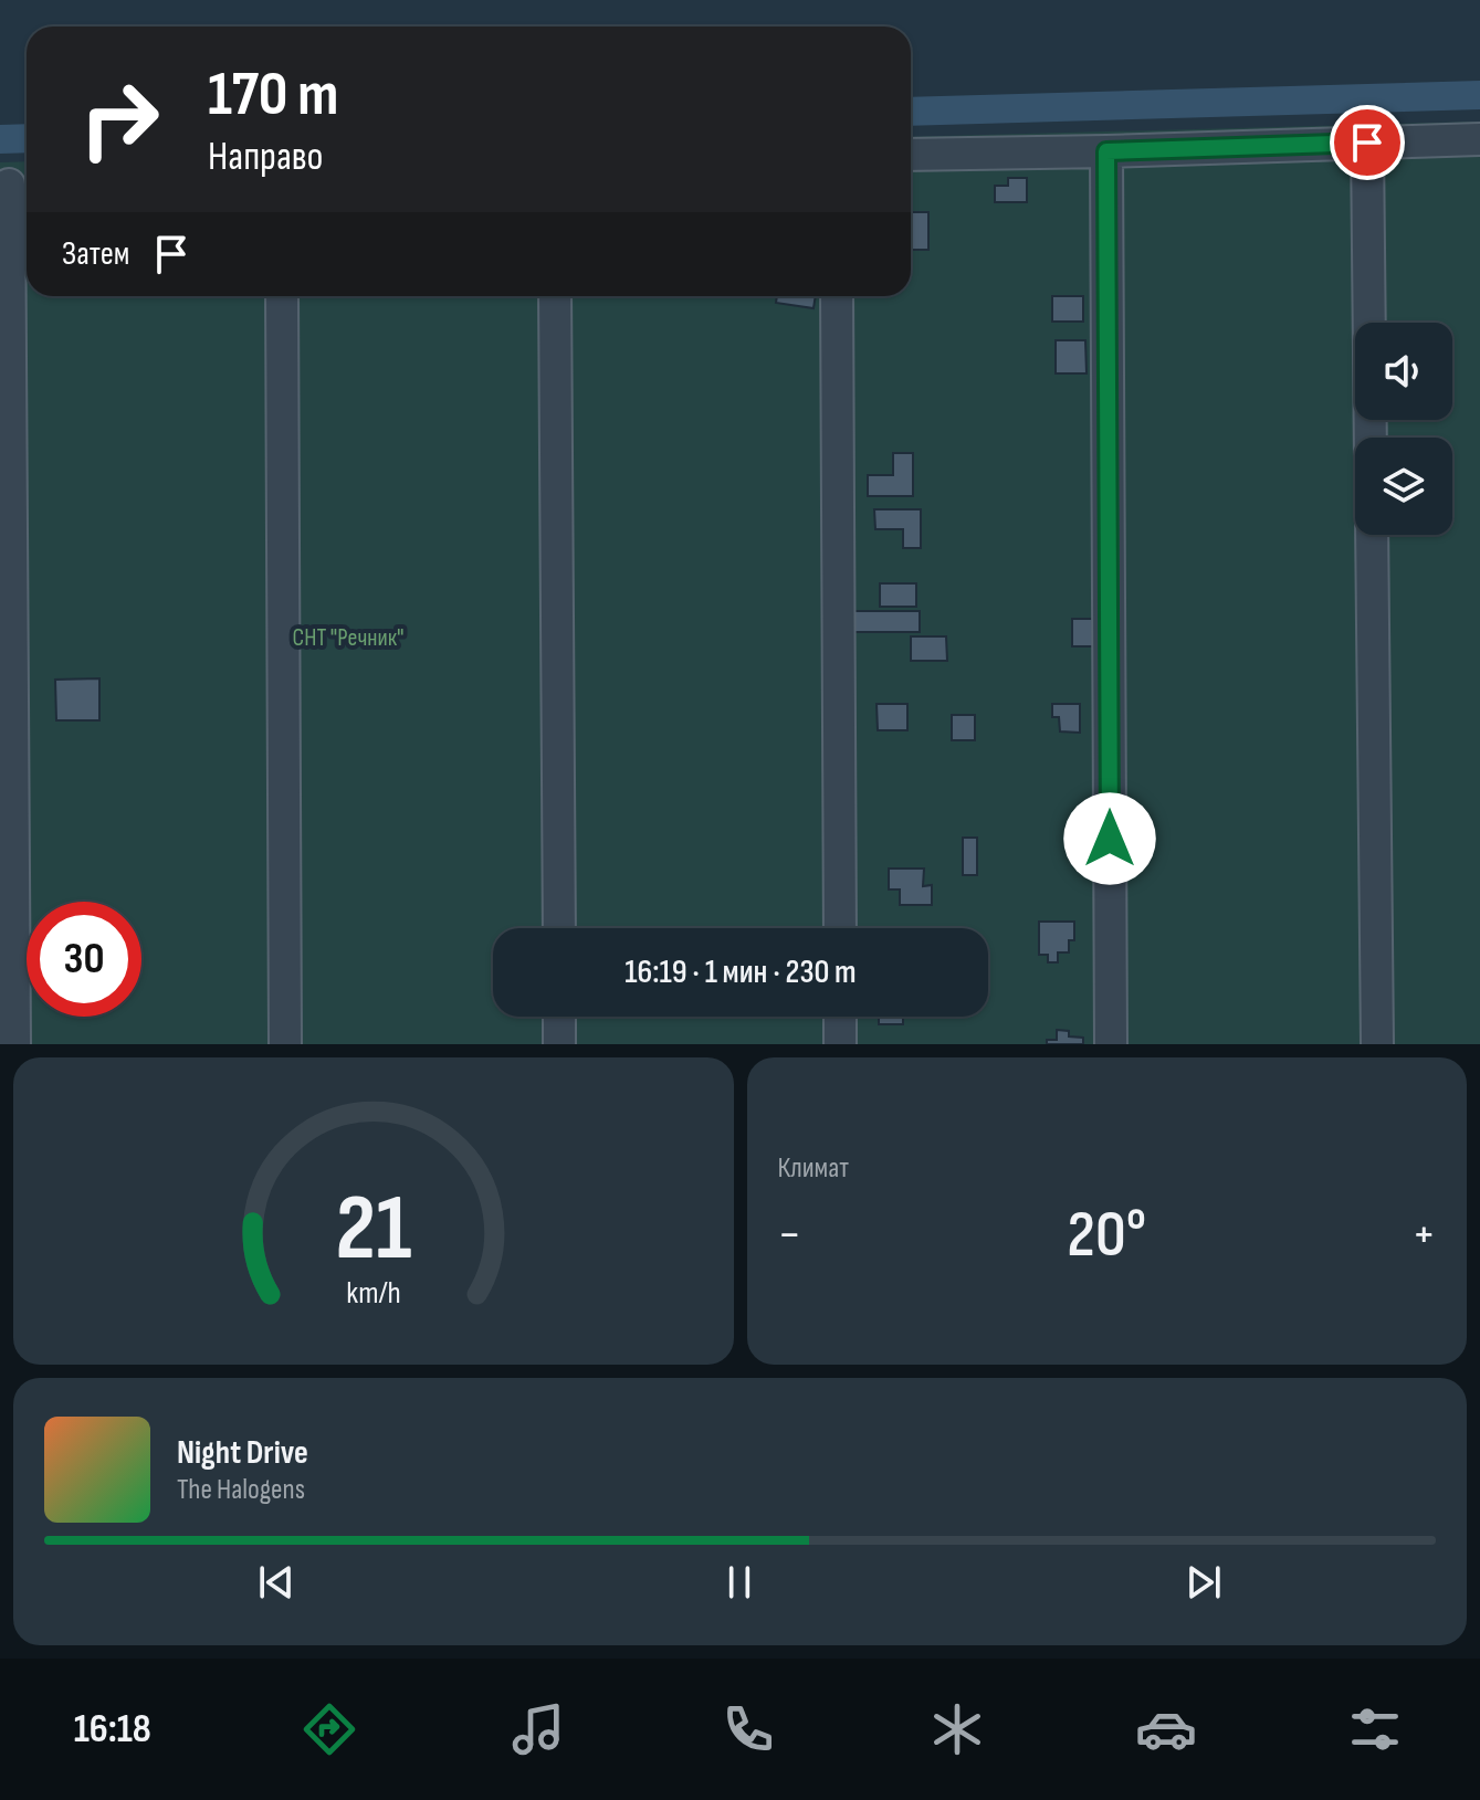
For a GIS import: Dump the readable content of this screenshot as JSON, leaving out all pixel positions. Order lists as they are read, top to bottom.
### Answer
{
  "parks": ["СНТ \"Речник\""],
  "page": {
    "turn": ["170 m", "Направо"],
    "then": "Затем",
    "limit": "30",
    "trip": "16:19 · 1 мин · 230 m",
    "tile": "Климат",
    "heat": ["−", "20°", "+"],
    "song": ["Night Drive", "The Halogens"],
    "tabs": "16:18",
    "gauge": ["21", "km/h"]
  }
}
